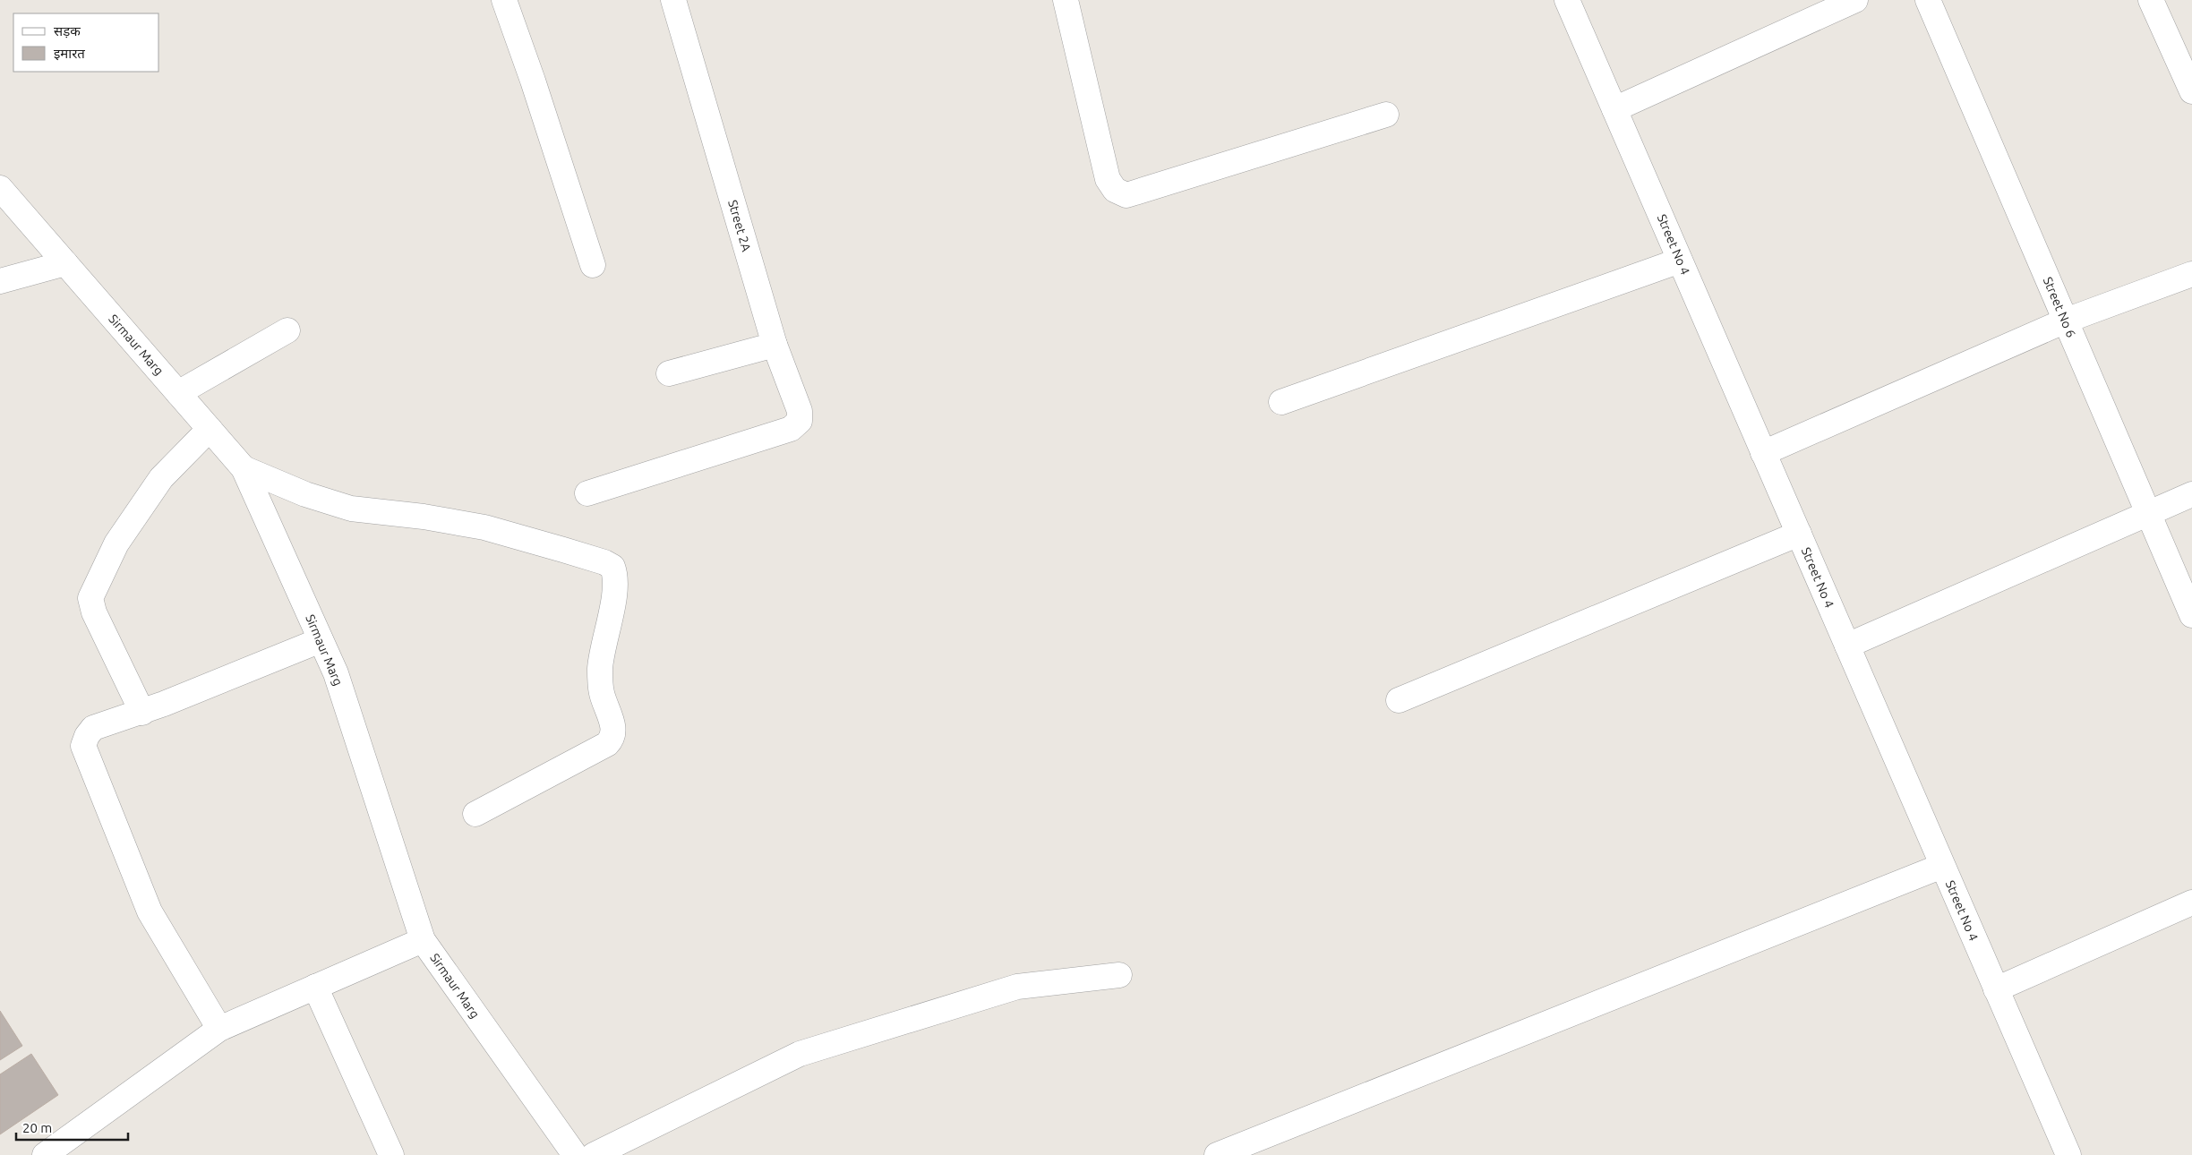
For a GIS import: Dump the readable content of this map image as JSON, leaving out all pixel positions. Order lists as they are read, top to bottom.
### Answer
{
  "streets": {
    "street": [
      "Street 2A",
      "Street No 4",
      "Street No 6",
      "Sirmaur Marg"
    ]
  },
  "legend": ["सड़क", "इमारत"],
  "scale_bar": "20 m"
}
